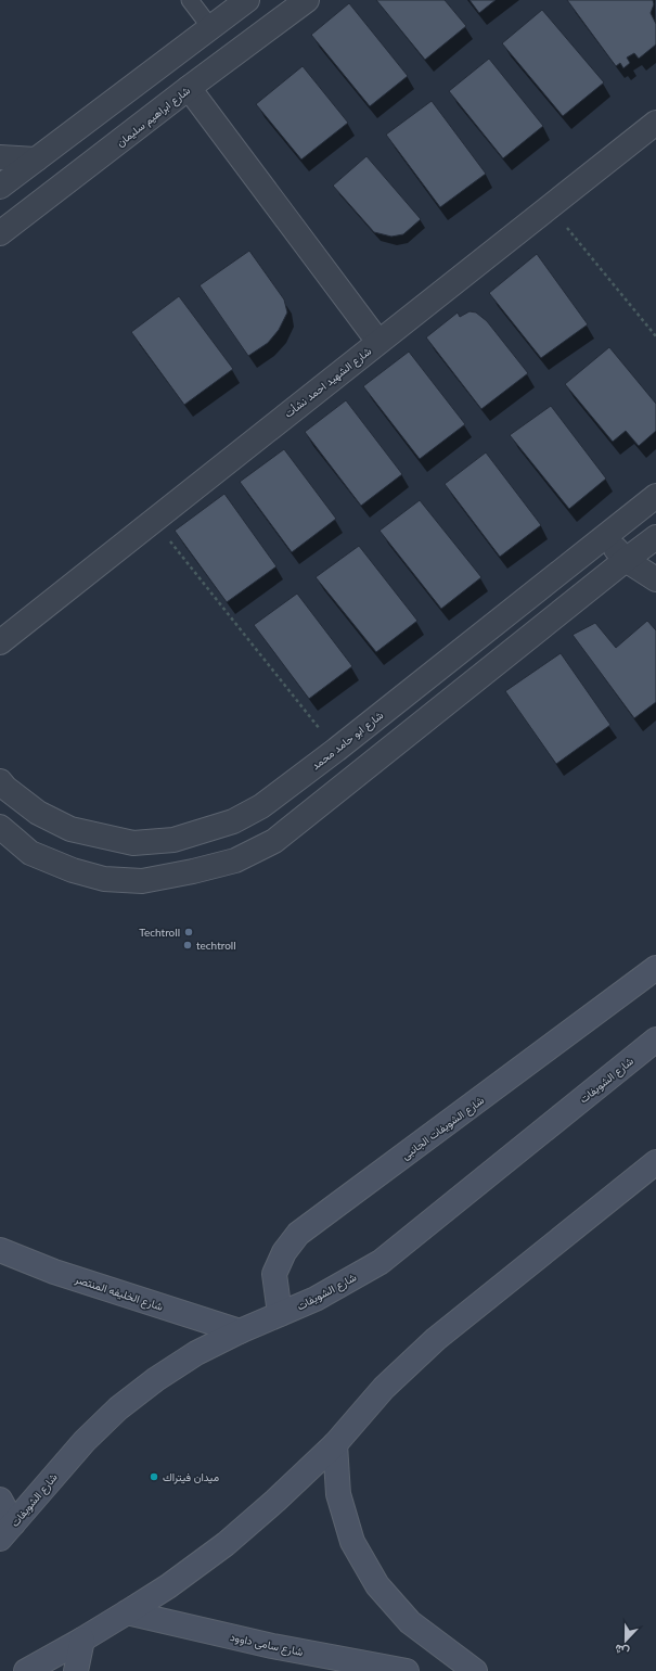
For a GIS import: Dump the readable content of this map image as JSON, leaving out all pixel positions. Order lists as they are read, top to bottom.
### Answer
{
  "streets": {
    "main road": [
      "شارع الشويفات",
      "شارع الشويفات الجانبى",
      "شارع الخليفه المنتصر",
      "شارع سامى داوود"
    ],
    "street": ["شارع ابراهيم سليمان", "شارع الشهيد احمد نشأت", "شارع ابو حامد محمد"]
  },
  "crossings": [
    ["شارع الشويفات", "شارع الشويفات الجانبى"],
    ["شارع الشويفات", "شارع الخليفه المنتصر"]
  ],
  "places": ["Techtroll", "techtroll", "ميدان فيتراك"],
  "north": "bottom"
}
